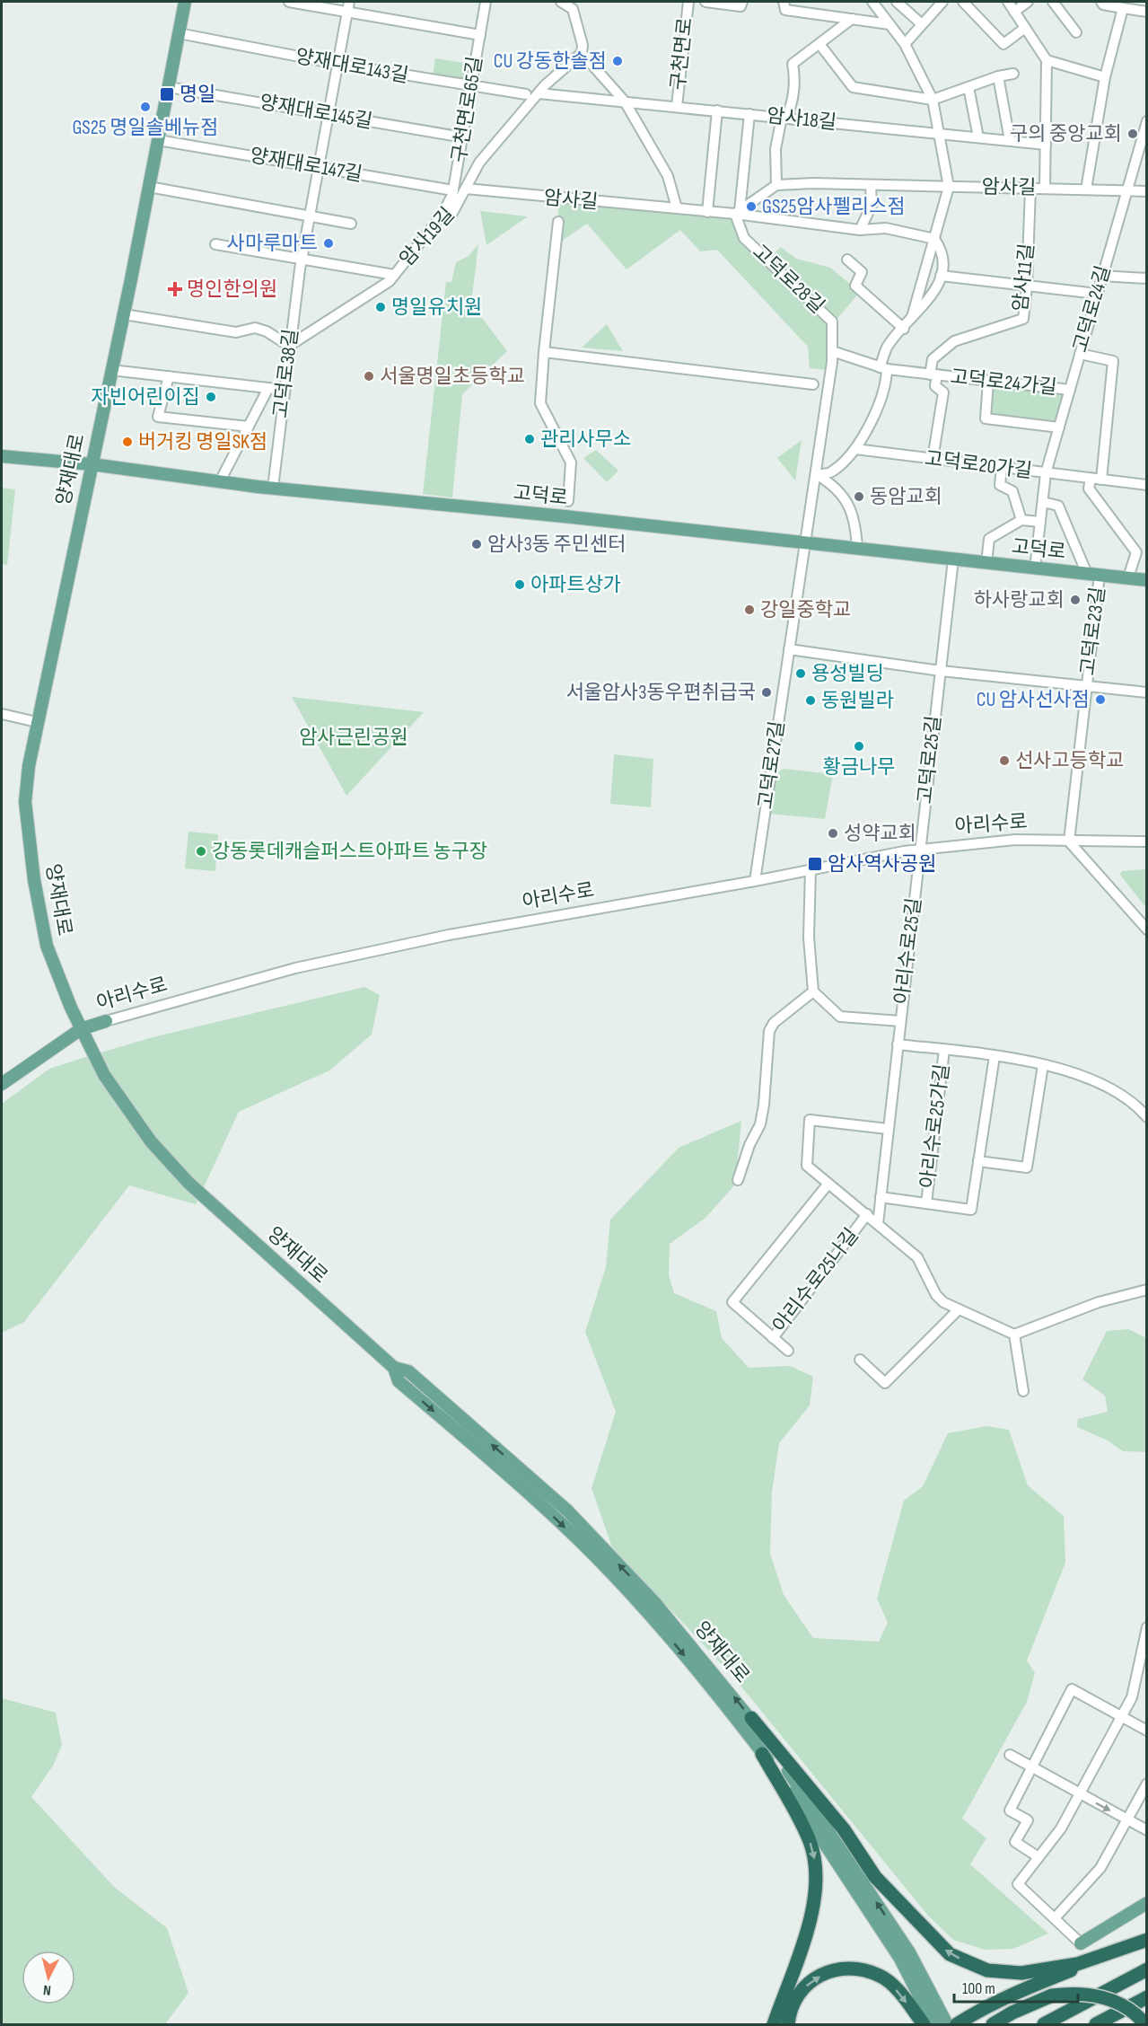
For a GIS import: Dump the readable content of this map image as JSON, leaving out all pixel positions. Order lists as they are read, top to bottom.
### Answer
{
  "streets": {
    "main road": ["양재대로", "고덕로", "아리수로"],
    "street": [
      "구천면로",
      "양재대로143길",
      "구천면로65길",
      "양재대로145길",
      "암사18길",
      "양재대로147길",
      "암사길",
      "암사19길",
      "암사11길",
      "고덕로28길",
      "고덕로24길",
      "고덕로38길",
      "고덕로24가길",
      "고덕로20가길",
      "고덕로23길",
      "고덕로25길",
      "고덕로27길",
      "아리수로25길",
      "아리수로25가길",
      "아리수로25나길"
    ]
  },
  "crossings": [
    ["구천면로", "암사18길"],
    ["양재대로143길", "구천면로65길"],
    ["양재대로143길", "고덕로38길"],
    ["양재대로143길", "양재대로"],
    ["구천면로65길", "양재대로145길"],
    ["구천면로65길", "양재대로147길"],
    ["구천면로65길", "암사19길"],
    ["양재대로145길", "고덕로38길"],
    ["양재대로145길", "양재대로"],
    ["양재대로147길", "고덕로38길"],
    ["양재대로147길", "양재대로"],
    ["암사길", "암사19길"],
    ["암사길", "암사11길"],
    ["암사길", "고덕로28길"],
    ["암사길", "고덕로24길"],
    ["암사19길", "고덕로38길"],
    ["암사11길", "고덕로24가길"],
    ["고덕로28길", "고덕로24가길"],
    ["고덕로28길", "고덕로"],
    ["고덕로28길", "고덕로27길"],
    ["고덕로24길", "고덕로24가길"],
    ["고덕로24길", "고덕로20가길"],
    ["고덕로24길", "고덕로"],
    ["고덕로38길", "고덕로"],
    ["고덕로24가길", "고덕로20가길"],
    ["양재대로", "고덕로"],
    ["양재대로", "아리수로"],
    ["고덕로", "고덕로23길"],
    ["고덕로", "고덕로25길"],
    ["고덕로", "고덕로27길"],
    ["고덕로23길", "아리수로"],
    ["고덕로25길", "아리수로"],
    ["고덕로25길", "아리수로25길"],
    ["고덕로27길", "아리수로"],
    ["아리수로", "아리수로25길"],
    ["아리수로25길", "아리수로25가길"]
  ],
  "parks": ["암사근린공원"],
  "places": {
    "other": [
      "CU 강동한솔점",
      "GS25 명일솔베뉴점",
      "구의 중앙교회",
      "GS25암사펠리스점",
      "사마루마트",
      "명일유치원",
      "서울명일초등학교",
      "자빈어린이집",
      "관리사무소",
      "버거킹 명일SK점",
      "동암교회",
      "암사3동 주민센터",
      "아파트상가",
      "하사랑교회",
      "강일중학교",
      "용성빌딩",
      "서울암사3동우편취급국",
      "CU 암사선사점",
      "동원빌라",
      "황금나무",
      "선사고등학교",
      "성약교회",
      "강동롯데캐슬퍼스트아파트 농구장"
    ],
    "transit": ["명일", "암사역사공원"],
    "health": ["명인한의원"]
  },
  "scale_bar": "100 m",
  "north": "bottom"
}
